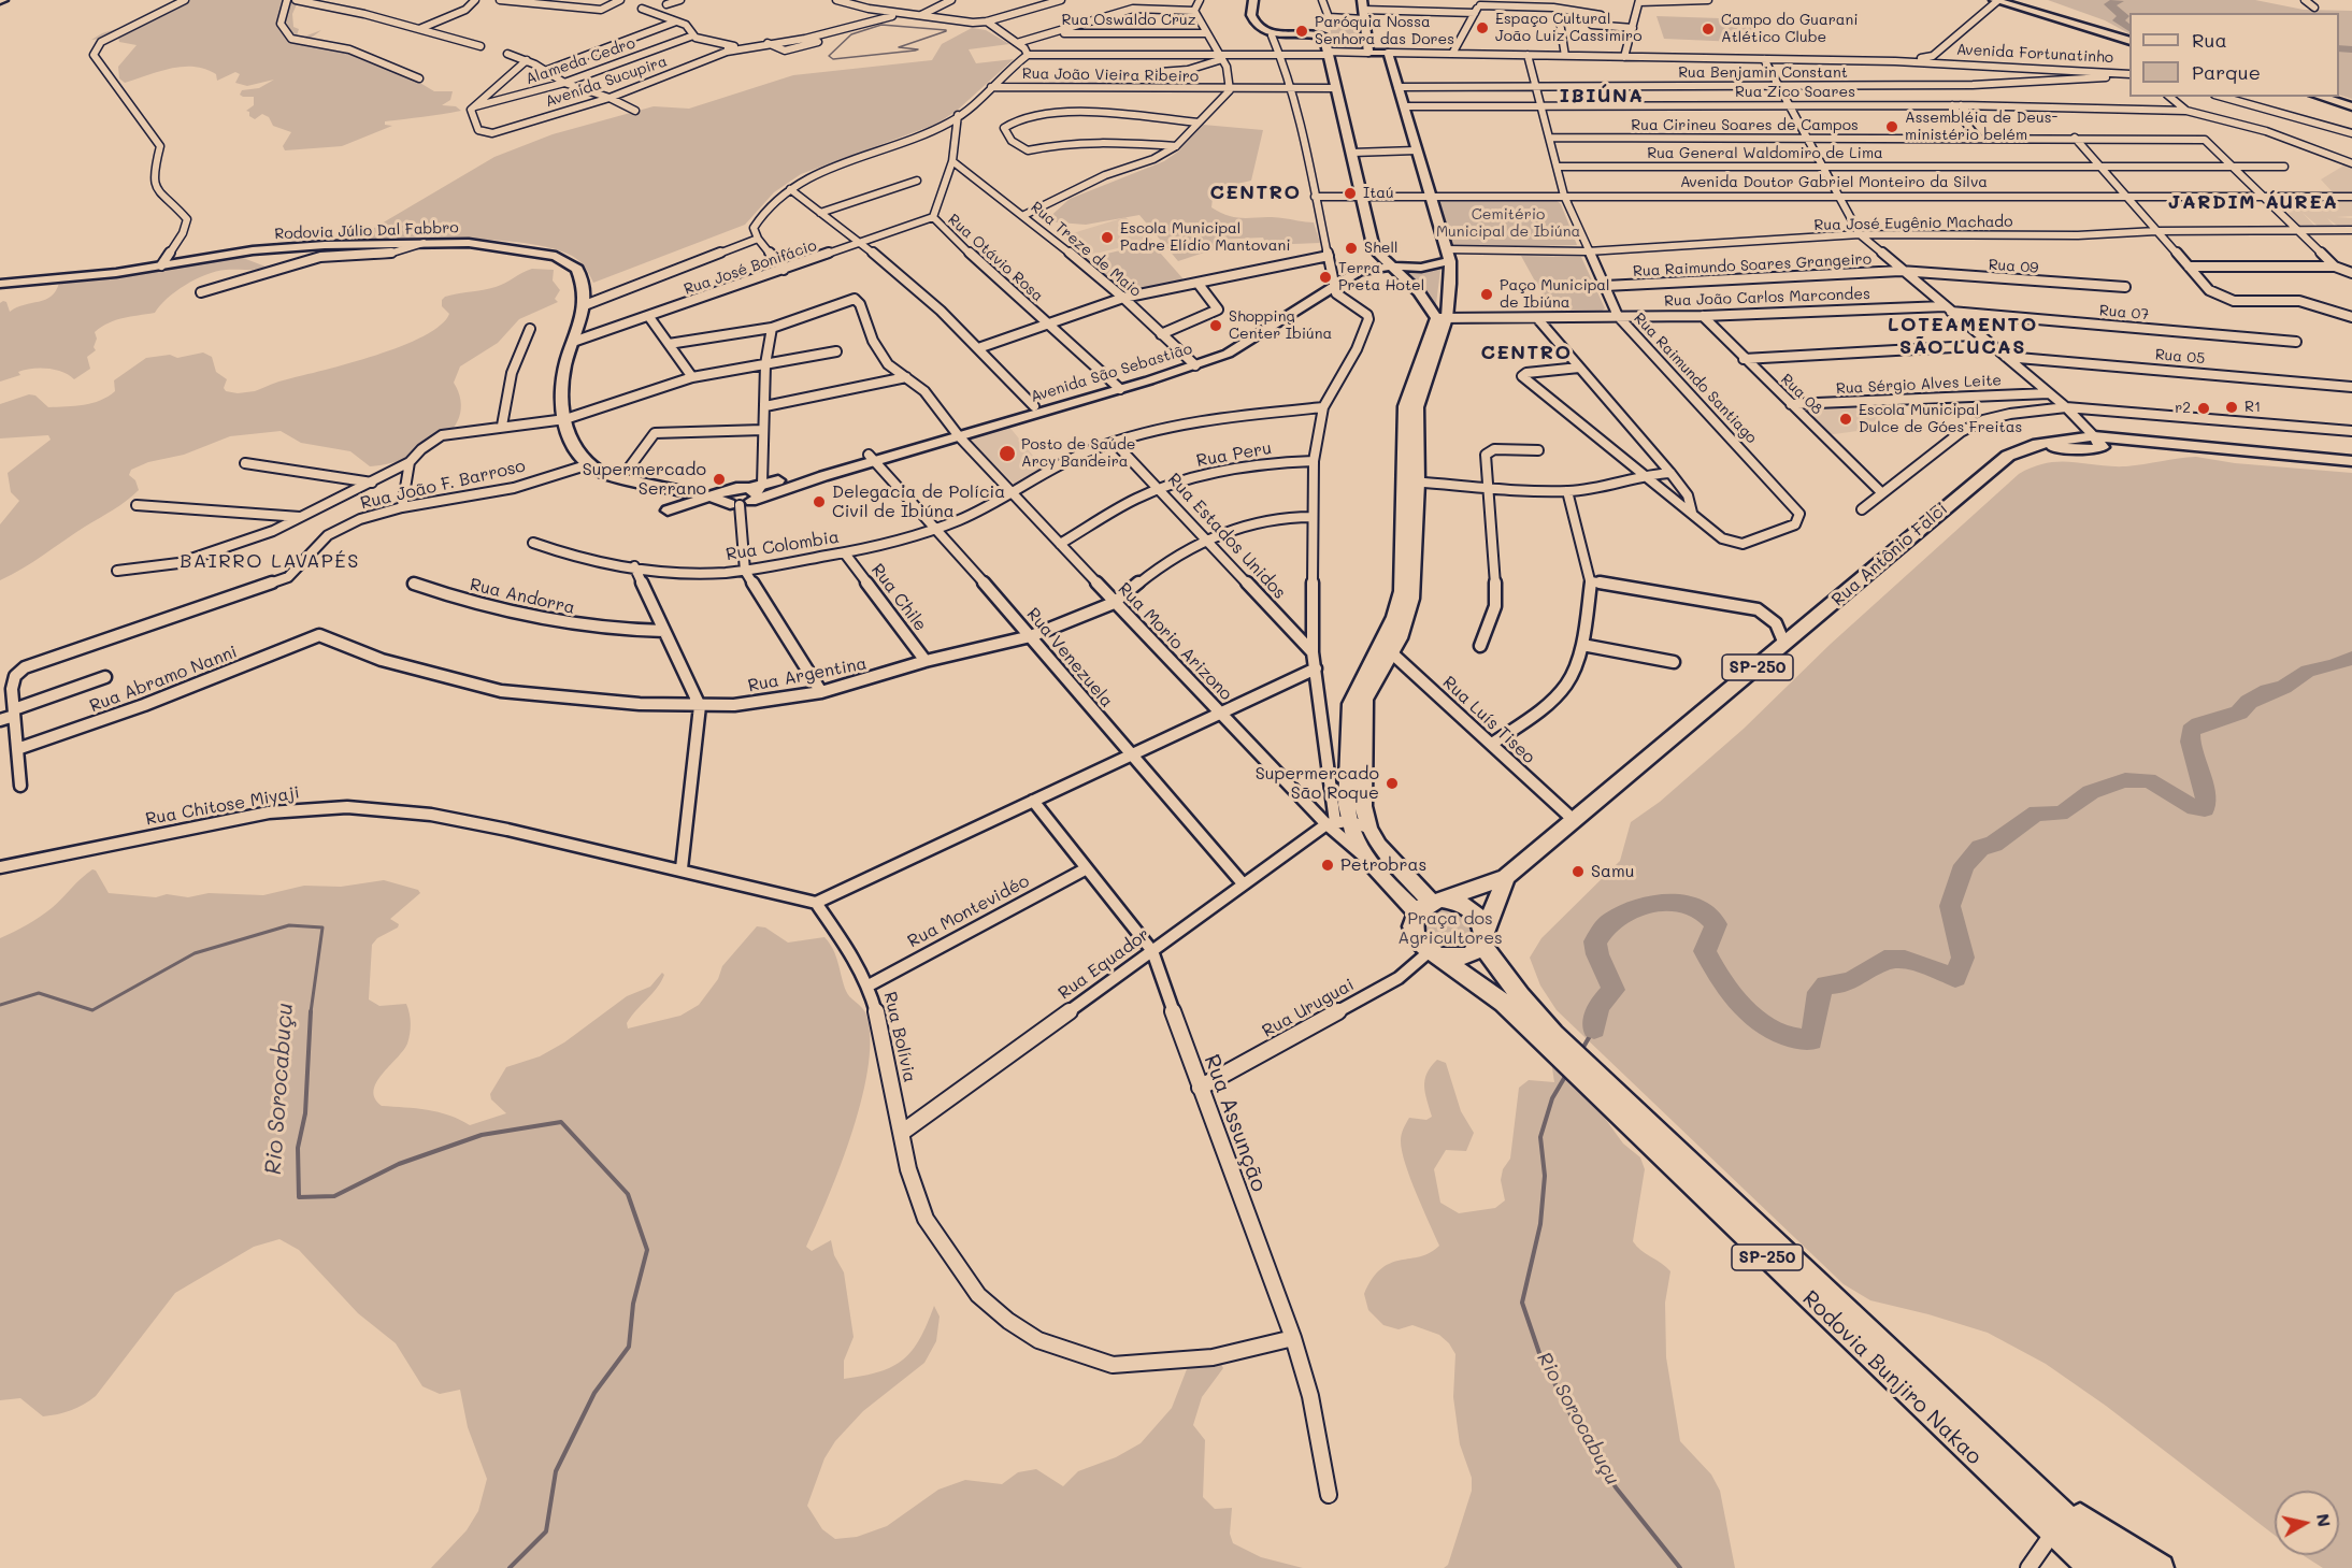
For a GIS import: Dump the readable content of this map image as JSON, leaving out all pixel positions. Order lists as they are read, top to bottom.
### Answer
{
  "streets": {
    "main road": [
      "Avenida Fortunatinho",
      "Rodovia Júlio Dal Fabbro",
      "Avenida São Sebastião",
      "Rua Antônio Falci",
      "SP-250",
      "Rodovia Bunjiro Nakao"
    ],
    "street": [
      "Rua Oswaldo Cruz",
      "Alameda Cedro",
      "Rua Benjamin Constant",
      "Rua João Vieira Ribeiro",
      "Avenida Sucupira",
      "Rua Zico Soares",
      "Rua Cirineu Soares de Campos",
      "Rua General Waldomiro de Lima",
      "Avenida Doutor Gabriel Monteiro da Silva",
      "Rua José Eugênio Machado",
      "Rua Treze de Maio",
      "Rua Otávio Rosa",
      "Rua Raimundo Soares Grangeiro",
      "Rua 09",
      "Rua José Bonifácio",
      "Rua João Carlos Marcondes",
      "Rua 07",
      "Rua 05",
      "Rua Raimundo Santiago",
      "Rua Sérgio Alves Leite",
      "Rua 08",
      "Rua Peru",
      "Rua João F. Barroso",
      "Rua Estados Unidos",
      "Rua Colombia",
      "Rua Andorra",
      "Rua Chile",
      "Rua Morio Arizono",
      "Rua Venezuela",
      "Rua Argentina",
      "Rua Abramo Nanni",
      "Rua Luís Tiseo",
      "Rua Chitose Miyaji",
      "Rua Montevidéo",
      "Rua Equador",
      "Rua Uruguai",
      "Rua Bolívia",
      "Rua Assunção"
    ]
  },
  "crossings": [
    ["Avenida Fortunatinho", "Rua Benjamin Constant"],
    ["Avenida Fortunatinho", "Rua Raimundo Santiago"],
    ["Alameda Cedro", "Avenida Sucupira"],
    ["Rua Benjamin Constant", "Rua Raimundo Santiago"],
    ["Rua Zico Soares", "Rua Raimundo Santiago"],
    ["Rua Cirineu Soares de Campos", "Rua General Waldomiro de Lima"],
    ["Rua Cirineu Soares de Campos", "Rua Raimundo Santiago"],
    ["Rua General Waldomiro de Lima", "Rua Raimundo Santiago"],
    ["Avenida Doutor Gabriel Monteiro da Silva", "Rua Raimundo Santiago"],
    ["Rua José Eugênio Machado", "Avenida São Sebastião"],
    ["Rua José Eugênio Machado", "Rua Raimundo Santiago"],
    ["Rua Treze de Maio", "Rua Otávio Rosa"],
    ["Rua Treze de Maio", "Avenida São Sebastião"],
    ["Rua Otávio Rosa", "Rua José Bonifácio"],
    ["Rua Otávio Rosa", "Avenida São Sebastião"],
    ["Rua Raimundo Soares Grangeiro", "Rua 09"],
    ["Rua Raimundo Soares Grangeiro", "Rua Raimundo Santiago"],
    ["Rua João Carlos Marcondes", "Rua 07"],
    ["Rua João Carlos Marcondes", "Rua Raimundo Santiago"],
    ["Rua João Carlos Marcondes", "Rua 08"],
    ["Avenida São Sebastião", "Rua Morio Arizono"],
    ["Avenida São Sebastião", "Rua Venezuela"],
    ["Rua Sérgio Alves Leite", "Rua 08"],
    ["Rua Peru", "Rua Estados Unidos"],
    ["Rua Peru", "Rua Morio Arizono"],
    ["Rua Estados Unidos", "Rua Colombia"],
    ["Rua Estados Unidos", "Rua Argentina"],
    ["Rua Colombia", "Rua Chile"],
    ["Rua Colombia", "Rua Morio Arizono"],
    ["Rua Colombia", "Rua Venezuela"],
    ["Rua Antônio Falci", "SP-250"],
    ["Rua Antônio Falci", "Rua Luís Tiseo"],
    ["Rua Antônio Falci", "Rua Uruguai"],
    ["Rua Antônio Falci", "Rodovia Bunjiro Nakao"],
    ["Rua Chile", "Rua Argentina"],
    ["Rua Morio Arizono", "Rua Argentina"],
    ["Rua Morio Arizono", "Rua Equador"],
    ["Rua Venezuela", "Rua Argentina"],
    ["Rua Venezuela", "Rua Equador"],
    ["SP-250", "Rua Uruguai"],
    ["SP-250", "Rodovia Bunjiro Nakao"],
    ["Rua Argentina", "Rua Abramo Nanni"],
    ["Rua Montevidéo", "Rua Bolívia"],
    ["Rua Montevidéo", "Rua Assunção"],
    ["Rua Equador", "Rua Bolívia"],
    ["Rua Equador", "Rua Assunção"],
    ["Rua Uruguai", "Rua Assunção"],
    ["Rua Uruguai", "Rodovia Bunjiro Nakao"],
    ["Rua Bolívia", "Rua Assunção"]
  ],
  "districts": [
    "IBIÚNA",
    "CENTRO",
    "JARDIM ÁUREA",
    "LOTEAMENTO SÃO LUCAS",
    "CENTRO",
    "BAIRRO LAVAPÉS"
  ],
  "water": ["Rio Sorocabuçu"],
  "parks": ["Cemitério Municipal de Ibiúna", "Praça dos Agricultores"],
  "places": [
    "Espaço Cultural João Luiz Cassimiro",
    "Campo do Guarani Atlético Clube",
    "Paróquia Nossa Senhora das Dores",
    "Assembléia de Deus- ministério belém",
    "Itaú",
    "Escola Municipal Padre Elídio Mantovani",
    "Shell",
    "Terra Preta Hotel",
    "Paço Municipal de Ibiúna",
    "Shopping Center Ibiúna",
    "R1",
    "r2",
    "Escola Municipal Dulce de Góes Freitas",
    "Posto de Saúde Arcy Bandeira",
    "Supermercado Serrano",
    "Delegacia de Polícia Civil de Ibiúna",
    "Supermercado São Roque",
    "Petrobras",
    "Samu"
  ],
  "legend": ["Rua", "Parque"],
  "north": "right"
}
